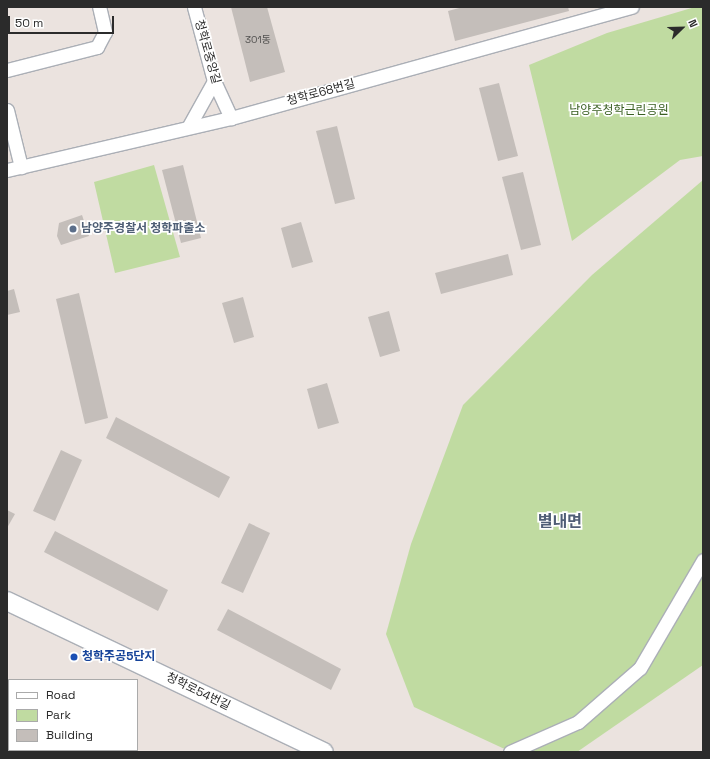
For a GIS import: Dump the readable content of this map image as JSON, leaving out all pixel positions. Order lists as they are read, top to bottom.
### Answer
{
  "streets": {
    "street": ["청학로중앙길", "청학로68번길", "청학로54번길"]
  },
  "crossings": [
    ["청학로중앙길", "청학로68번길"]
  ],
  "districts": ["별내면"],
  "parks": ["남양주청학근린공원"],
  "places": ["남양주경찰서 청학파출소", "청학주공5단지"],
  "house_numbers": ["301동"],
  "legend": ["Road", "Park", "Building"],
  "scale_bar": "50 m",
  "north": "top right"
}
